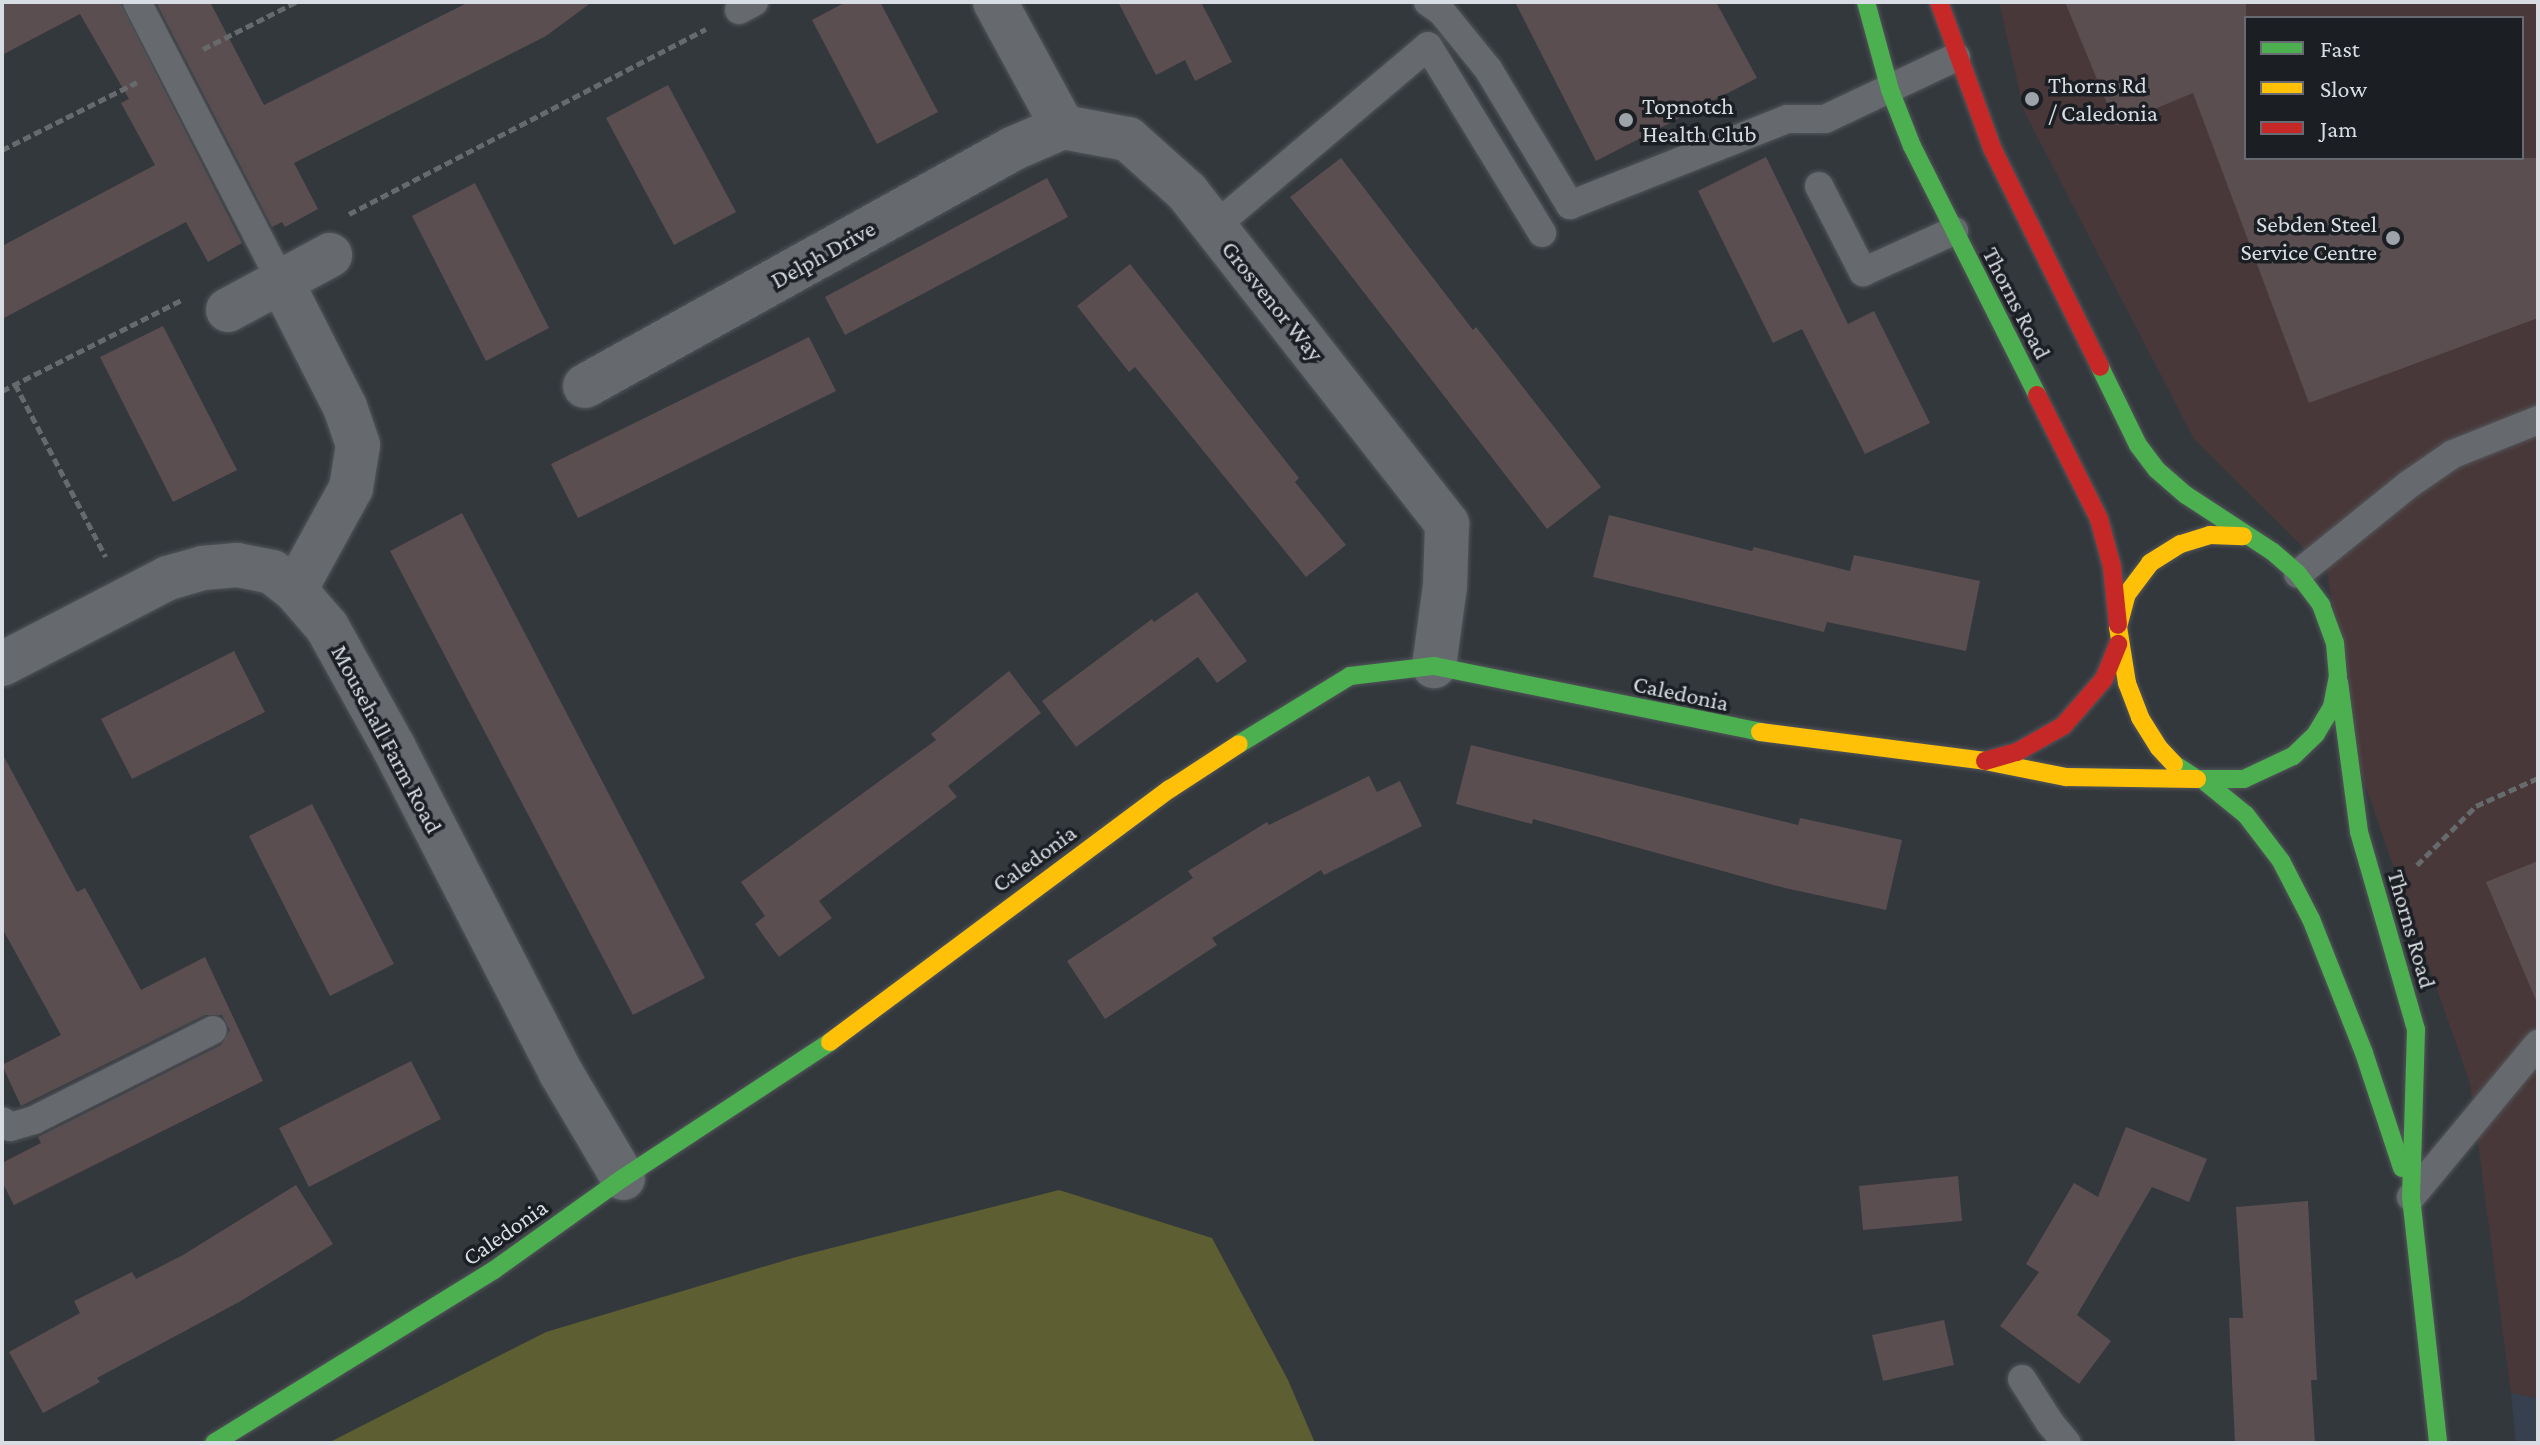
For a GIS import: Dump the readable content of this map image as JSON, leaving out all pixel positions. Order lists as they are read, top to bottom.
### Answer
{
  "streets": {
    "main road": ["Thorns Road", "Caledonia"],
    "street": ["Delph Drive", "Grosvenor Way", "Mousehall Farm Road"]
  },
  "crossings": [
    ["Delph Drive", "Grosvenor Way"],
    ["Grosvenor Way", "Caledonia"],
    ["Thorns Road", "Caledonia"],
    ["Caledonia", "Mousehall Farm Road"]
  ],
  "places": ["Thorns Rd / Caledonia", "Topnotch Health Club", "Sebden Steel Service Centre"],
  "legend": ["Fast", "Slow", "Jam"]
}
